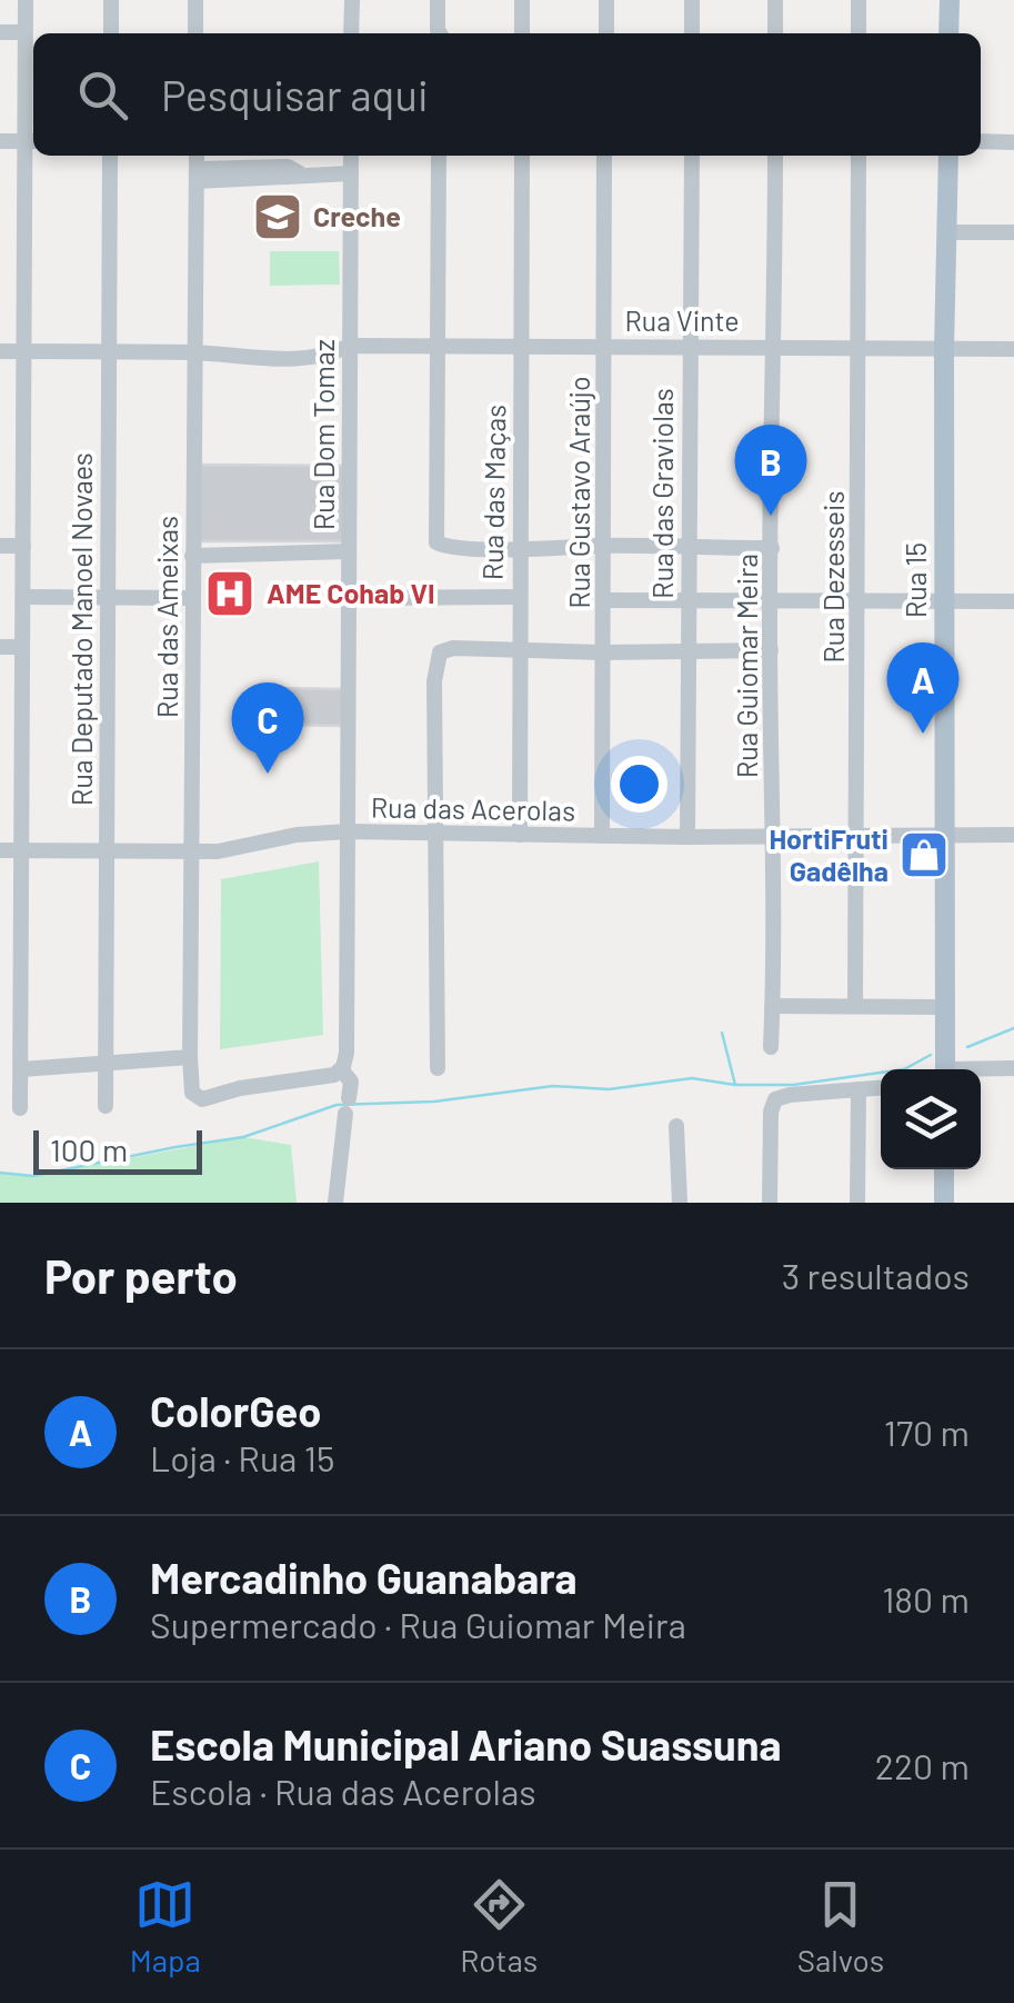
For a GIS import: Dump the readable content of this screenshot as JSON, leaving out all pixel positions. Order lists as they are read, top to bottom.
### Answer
{
  "streets": {
    "main road": ["Rua 15"],
    "street": [
      "Rua Vinte",
      "Rua Dom Tomaz",
      "Rua das Maças",
      "Rua Gustavo Araújo",
      "Rua das Graviolas",
      "Rua Dezesseis",
      "Rua das Ameixas",
      "Rua Deputado Manoel Novaes",
      "Rua Guiomar Meira",
      "Rua das Acerolas"
    ]
  },
  "crossings": [
    ["Rua Vinte", "Rua Dom Tomaz"],
    ["Rua Vinte", "Rua das Maças"],
    ["Rua Vinte", "Rua Gustavo Araújo"],
    ["Rua Vinte", "Rua das Graviolas"],
    ["Rua Vinte", "Rua Dezesseis"],
    ["Rua Vinte", "Rua 15"],
    ["Rua Vinte", "Rua das Ameixas"],
    ["Rua Vinte", "Rua Deputado Manoel Novaes"],
    ["Rua Vinte", "Rua Guiomar Meira"],
    ["Rua Dom Tomaz", "Rua das Ameixas"],
    ["Rua Dom Tomaz", "Rua das Acerolas"],
    ["Rua das Maças", "Rua das Acerolas"],
    ["Rua Gustavo Araújo", "Rua das Acerolas"],
    ["Rua das Graviolas", "Rua das Acerolas"],
    ["Rua Dezesseis", "Rua das Acerolas"],
    ["Rua 15", "Rua das Acerolas"],
    ["Rua das Ameixas", "Rua das Acerolas"],
    ["Rua Deputado Manoel Novaes", "Rua das Acerolas"],
    ["Rua Guiomar Meira", "Rua das Acerolas"]
  ],
  "places": {
    "school or university": ["Creche"],
    "hospital": ["AME Cohab VI"],
    "shop": ["HortiFruti Gadêlha"]
  },
  "scale_bar": "100 m",
  "page": {
    "search": "Pesquisar aqui",
    "pins": ["B", "A", "C"],
    "scale": "100 m",
    "heading": ["Por perto", "3 resultados"],
    "list": [
      {
        "mark": "A",
        "name": "ColorGeo",
        "note": "Loja · Rua 15",
        "value": "170 m"
      },
      {
        "mark": "B",
        "name": "Mercadinho Guanabara",
        "note": "Supermercado · Rua Guiomar Meira",
        "value": "180 m"
      },
      {
        "mark": "C",
        "name": "Escola Municipal Ariano Suassuna",
        "note": "Escola · Rua das Acerolas",
        "value": "220 m"
      }
    ],
    "nav": ["Mapa", "Rotas", "Salvos"]
  }
}
